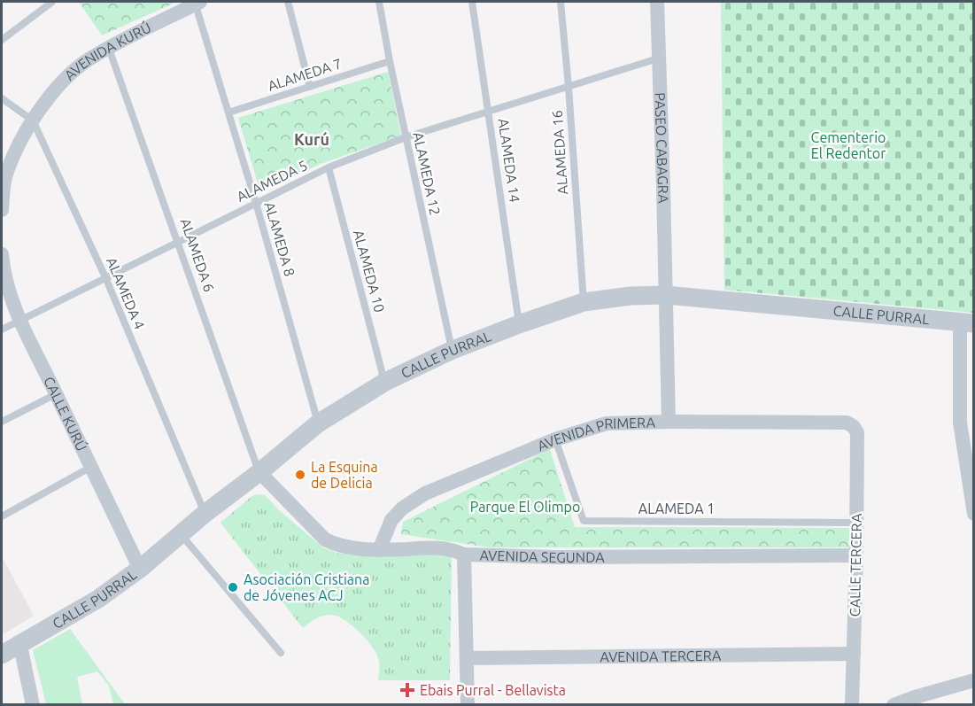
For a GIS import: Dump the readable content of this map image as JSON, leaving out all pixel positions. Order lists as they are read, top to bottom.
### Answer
{
  "streets": {
    "street": [
      "AVENIDA KURÚ",
      "PASEO CABAGRA",
      "CALLE PURRAL",
      "CALLE KURÚ",
      "AVENIDA PRIMERA",
      "AVENIDA SEGUNDA",
      "CALLE TERCERA",
      "AVENIDA TERCERA"
    ],
    "lane": [
      "ALAMEDA 7",
      "ALAMEDA 16",
      "ALAMEDA 14",
      "ALAMEDA 12",
      "ALAMEDA 5",
      "ALAMEDA 8",
      "ALAMEDA 6",
      "ALAMEDA 10",
      "ALAMEDA 4",
      "ALAMEDA 1"
    ]
  },
  "crossings": [
    ["AVENIDA KURÚ", "ALAMEDA 8"],
    ["AVENIDA KURÚ", "ALAMEDA 6"],
    ["AVENIDA KURÚ", "ALAMEDA 4"],
    ["ALAMEDA 7", "ALAMEDA 12"],
    ["ALAMEDA 7", "ALAMEDA 8"],
    ["PASEO CABAGRA", "ALAMEDA 5"],
    ["PASEO CABAGRA", "CALLE PURRAL"],
    ["PASEO CABAGRA", "AVENIDA PRIMERA"],
    ["ALAMEDA 16", "ALAMEDA 5"],
    ["ALAMEDA 16", "CALLE PURRAL"],
    ["ALAMEDA 14", "ALAMEDA 5"],
    ["ALAMEDA 14", "CALLE PURRAL"],
    ["ALAMEDA 12", "ALAMEDA 5"],
    ["ALAMEDA 12", "CALLE PURRAL"],
    ["ALAMEDA 5", "ALAMEDA 8"],
    ["ALAMEDA 5", "ALAMEDA 6"],
    ["ALAMEDA 5", "ALAMEDA 10"],
    ["ALAMEDA 5", "ALAMEDA 4"],
    ["ALAMEDA 5", "CALLE KURÚ"],
    ["ALAMEDA 8", "CALLE PURRAL"],
    ["ALAMEDA 6", "CALLE PURRAL"],
    ["ALAMEDA 6", "AVENIDA SEGUNDA"],
    ["ALAMEDA 10", "CALLE PURRAL"],
    ["ALAMEDA 4", "CALLE PURRAL"],
    ["CALLE PURRAL", "CALLE KURÚ"],
    ["CALLE PURRAL", "AVENIDA SEGUNDA"],
    ["AVENIDA PRIMERA", "ALAMEDA 1"],
    ["AVENIDA PRIMERA", "AVENIDA SEGUNDA"],
    ["AVENIDA PRIMERA", "CALLE TERCERA"],
    ["ALAMEDA 1", "CALLE TERCERA"],
    ["AVENIDA SEGUNDA", "CALLE TERCERA"],
    ["CALLE TERCERA", "AVENIDA TERCERA"]
  ],
  "districts": ["Kurú"],
  "parks": ["Cementerio El Redentor", "Parque El Olimpo"],
  "places": {
    "other": ["La Esquina de Delicia", "Asociación Cristiana de Jóvenes ACJ"],
    "health": ["Ebais Purral - Bellavista"]
  }
}
